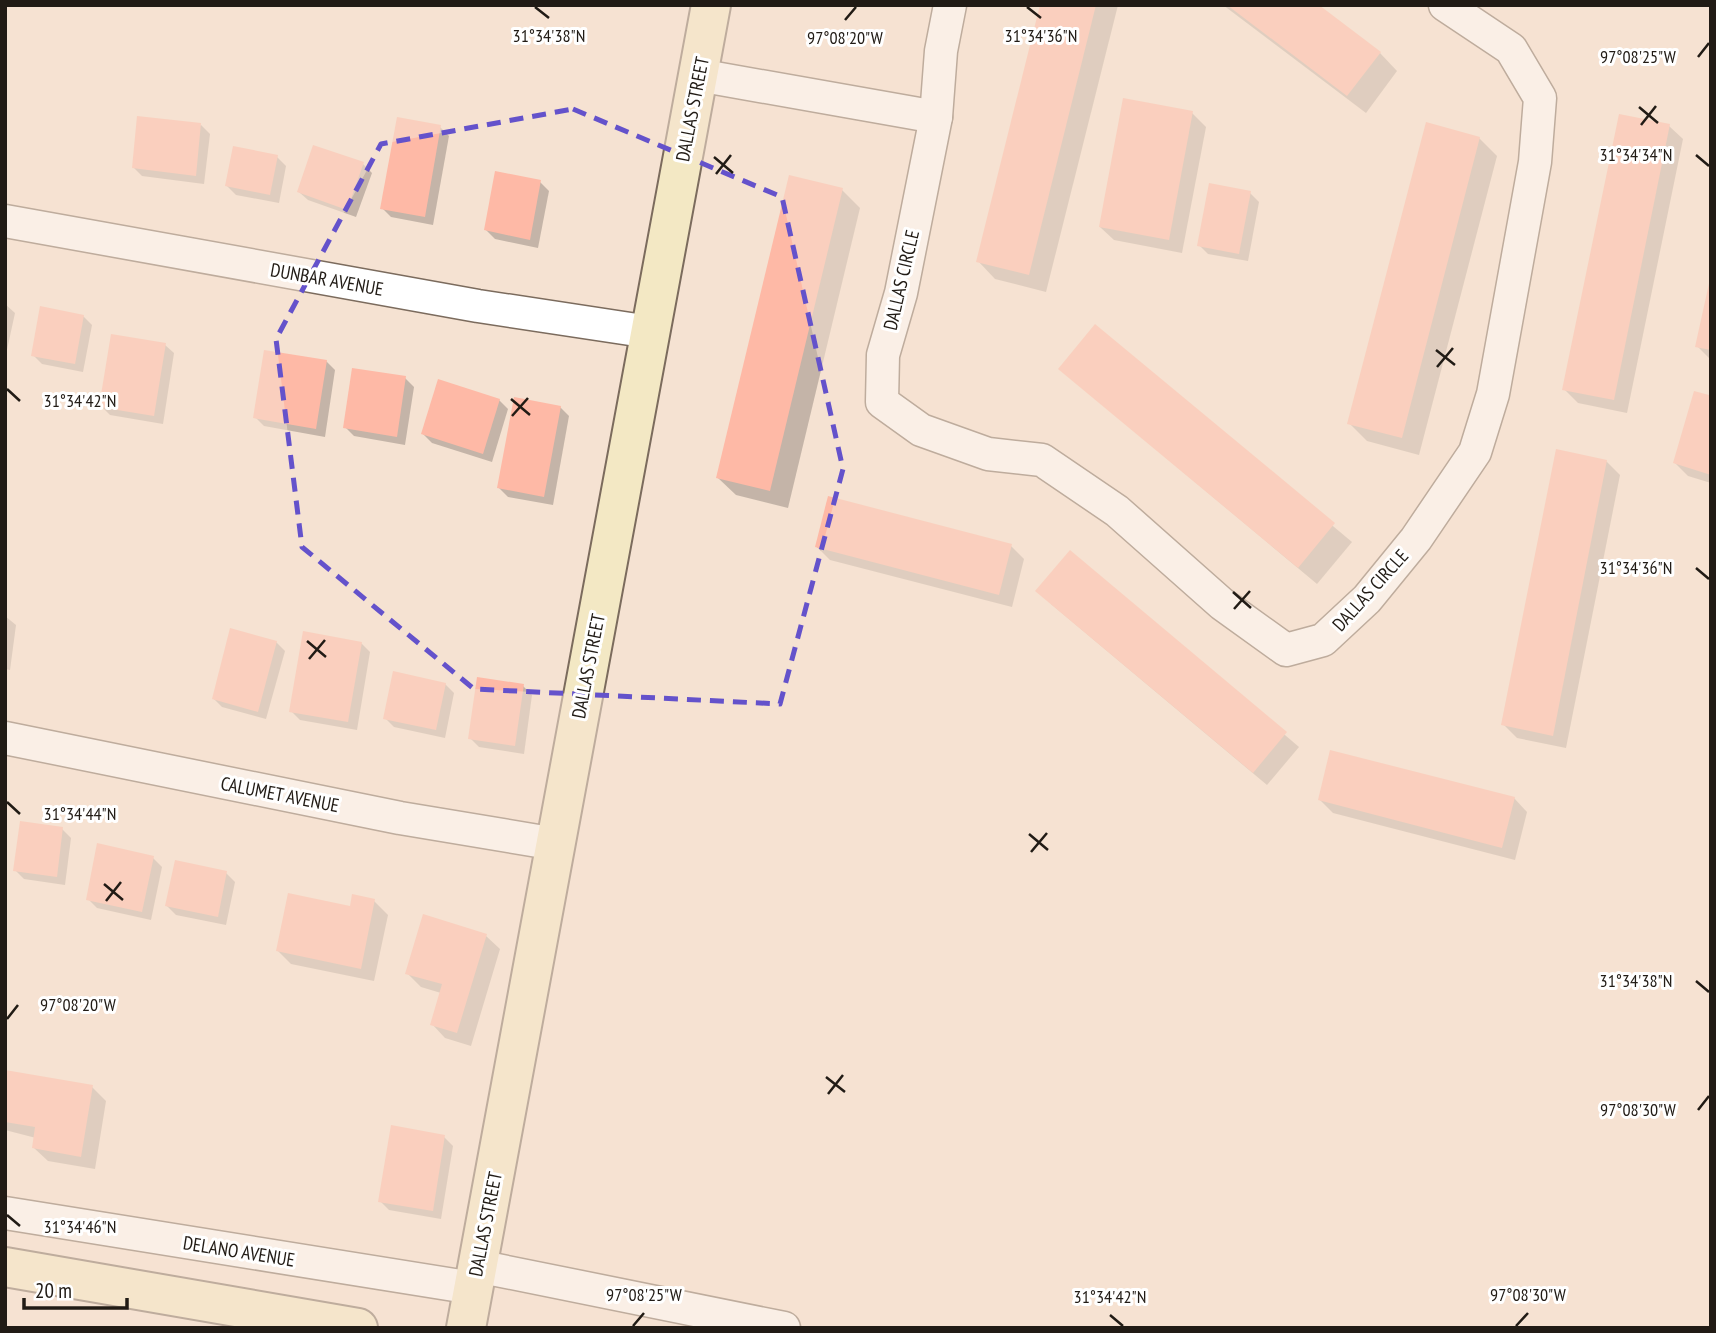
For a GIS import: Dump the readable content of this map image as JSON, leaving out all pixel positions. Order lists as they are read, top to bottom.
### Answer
{
  "streets": {
    "street": [
      "DALLAS STREET",
      "DUNBAR AVENUE",
      "DALLAS CIRCLE",
      "CALUMET AVENUE",
      "DELANO AVENUE"
    ]
  },
  "crossings": [
    ["DALLAS STREET", "DUNBAR AVENUE"],
    ["DALLAS STREET", "CALUMET AVENUE"],
    ["DALLAS STREET", "DELANO AVENUE"]
  ],
  "scale_bar": "20 m",
  "coordinates": [
    "31°34'38\"N",
    "31°34'36\"N",
    "97°08'20\"W",
    "97°08'25\"W",
    "31°34'34\"N",
    "31°34'42\"N",
    "31°34'44\"N",
    "97°08'30\"W",
    "31°34'46\"N"
  ]
}
